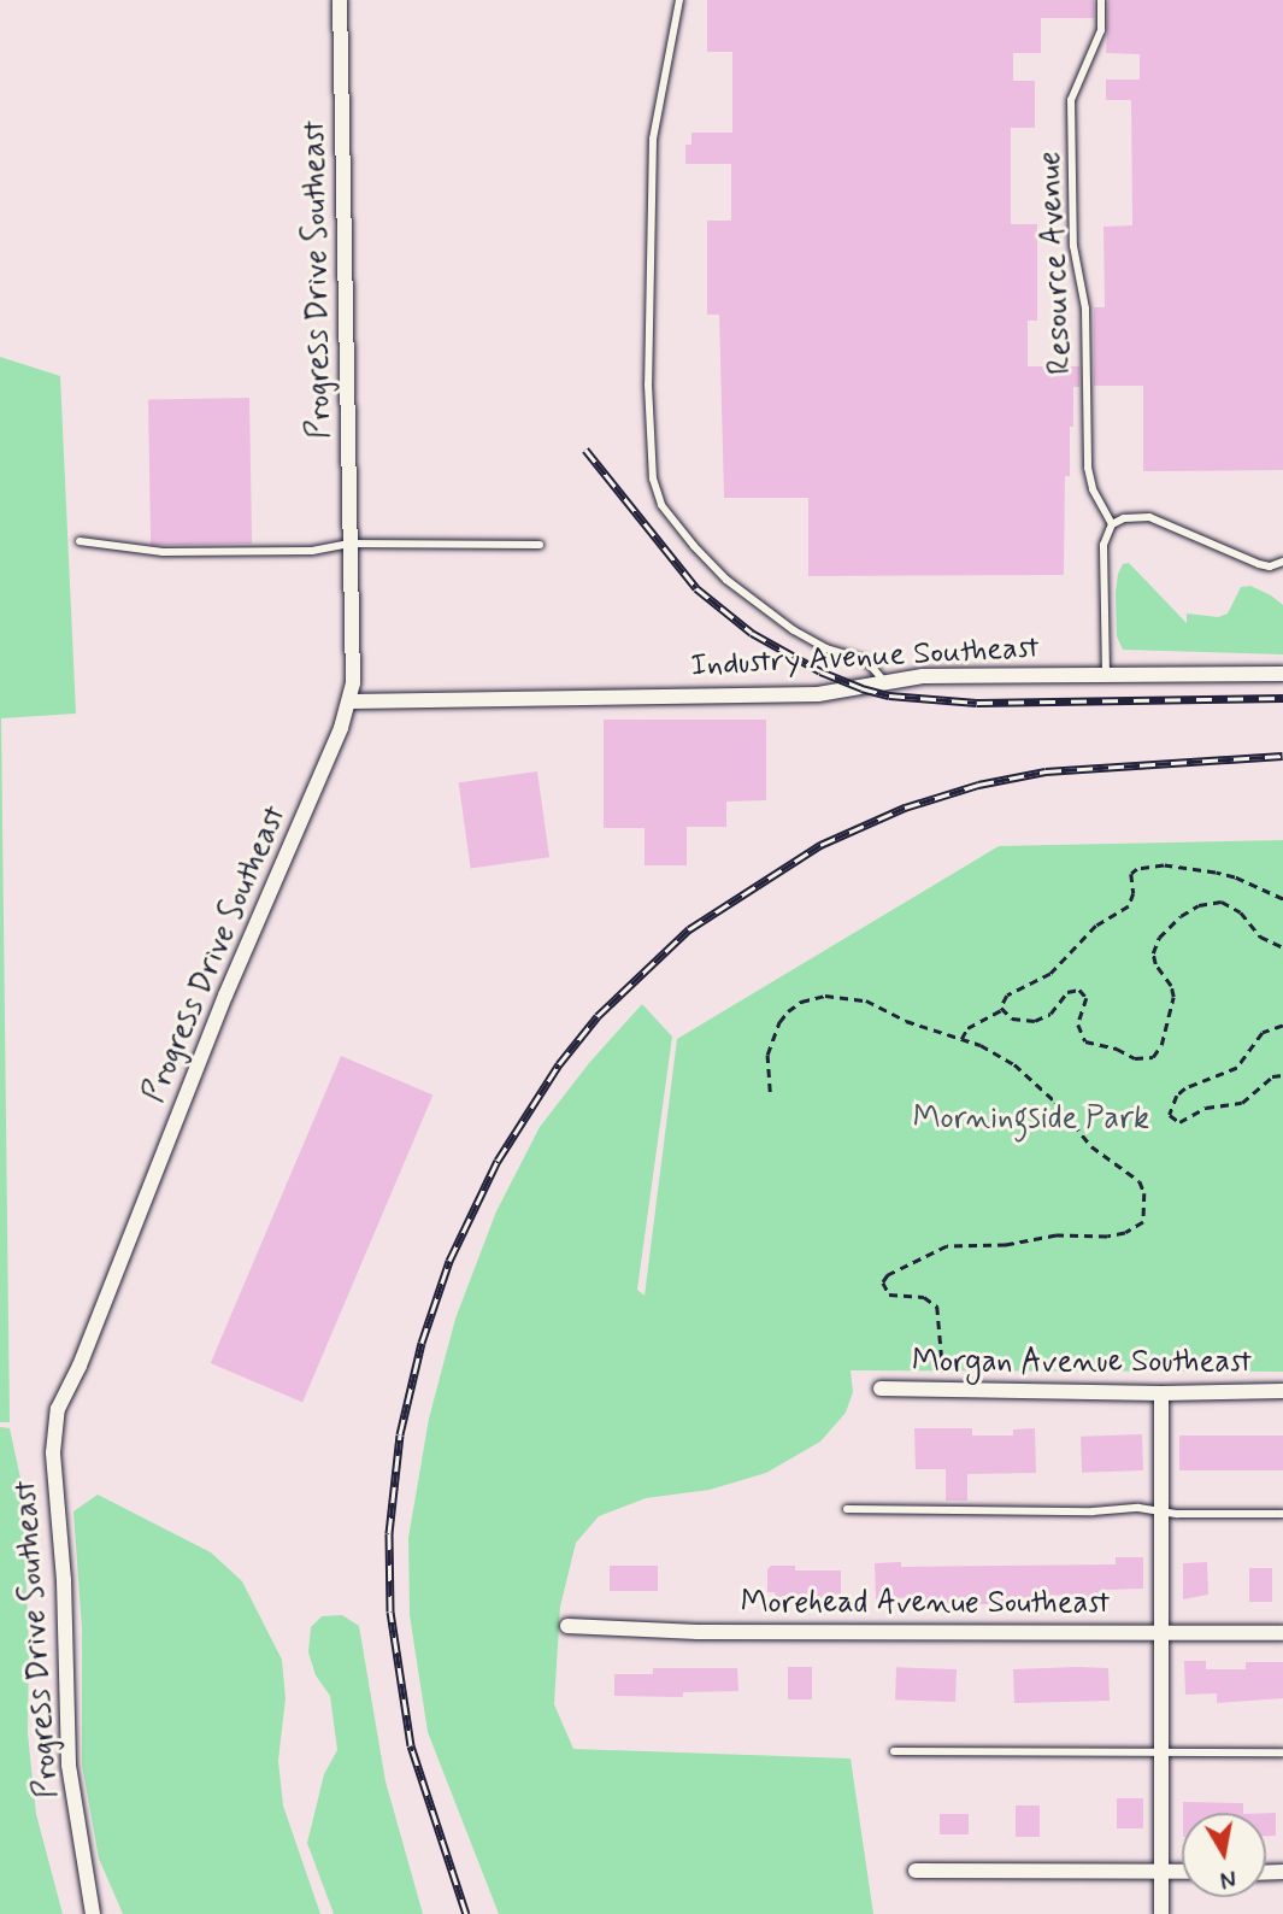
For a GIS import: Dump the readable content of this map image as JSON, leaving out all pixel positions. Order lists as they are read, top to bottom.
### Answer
{
  "streets": {
    "street": [
      "Progress Drive Southeast",
      "Industry Avenue Southeast",
      "Morgan Avenue Southeast",
      "Morehead Avenue Southeast"
    ],
    "lane": ["Resource Avenue"]
  },
  "crossings": [
    ["Progress Drive Southeast", "Industry Avenue Southeast"]
  ],
  "parks": ["Morningside Park"],
  "north": "bottom"
}
